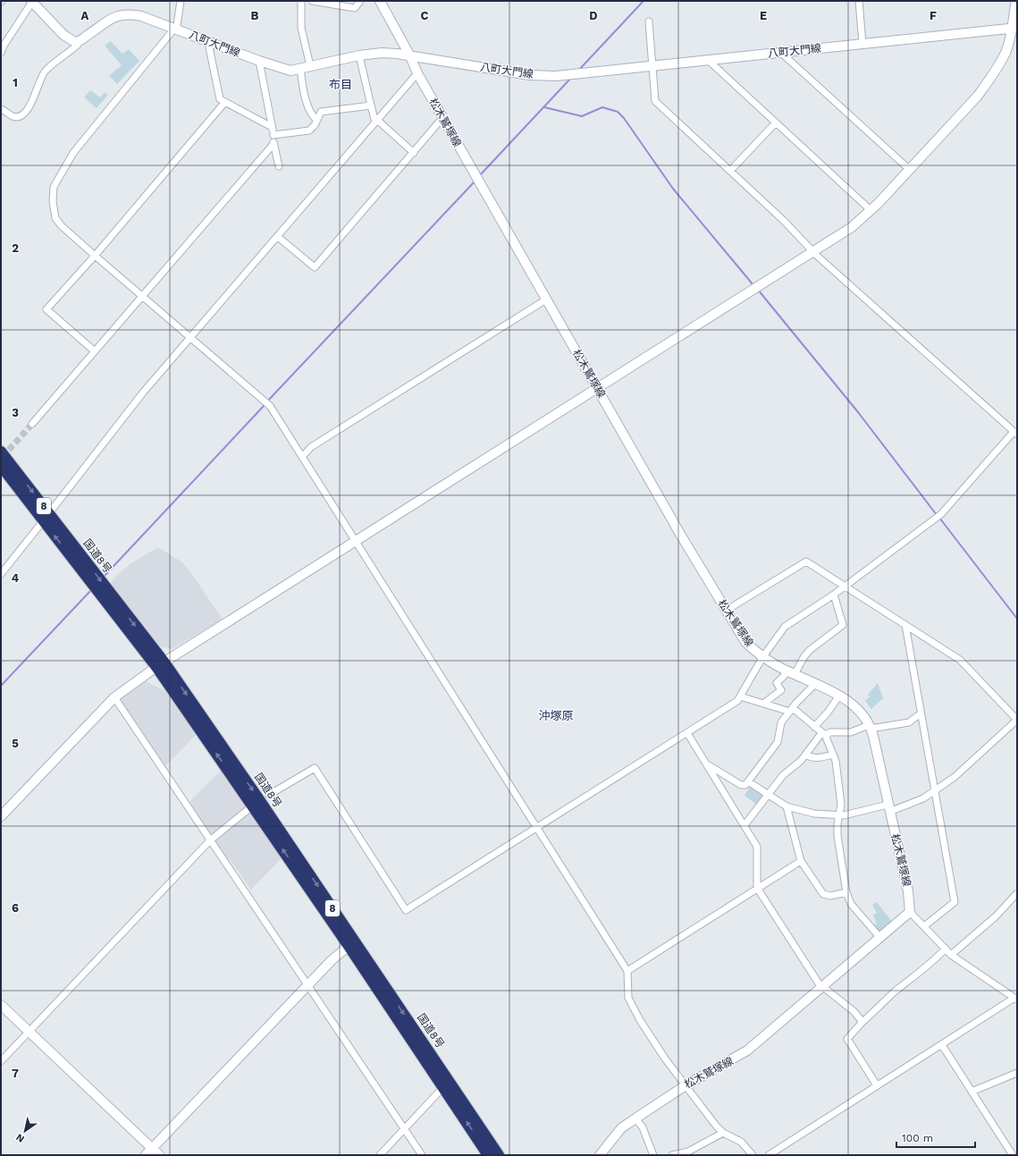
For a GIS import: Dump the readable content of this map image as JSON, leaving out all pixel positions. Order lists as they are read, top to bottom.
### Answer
{
  "streets": {
    "highway": ["8", "国道8号"],
    "main road": ["八町大門線", "松木鷲塚線"]
  },
  "crossings": [
    ["八町大門線", "松木鷲塚線"],
    ["8", "国道8号"]
  ],
  "districts": ["布目", "沖塚原"],
  "scale_bar": "100 m",
  "north": "bottom left",
  "grid": {
    "columns": [
      "A",
      "B",
      "C",
      "D",
      "E",
      "F"
    ],
    "rows": [
      "1",
      "2",
      "3",
      "4",
      "5",
      "6",
      "7"
    ]
  }
}
